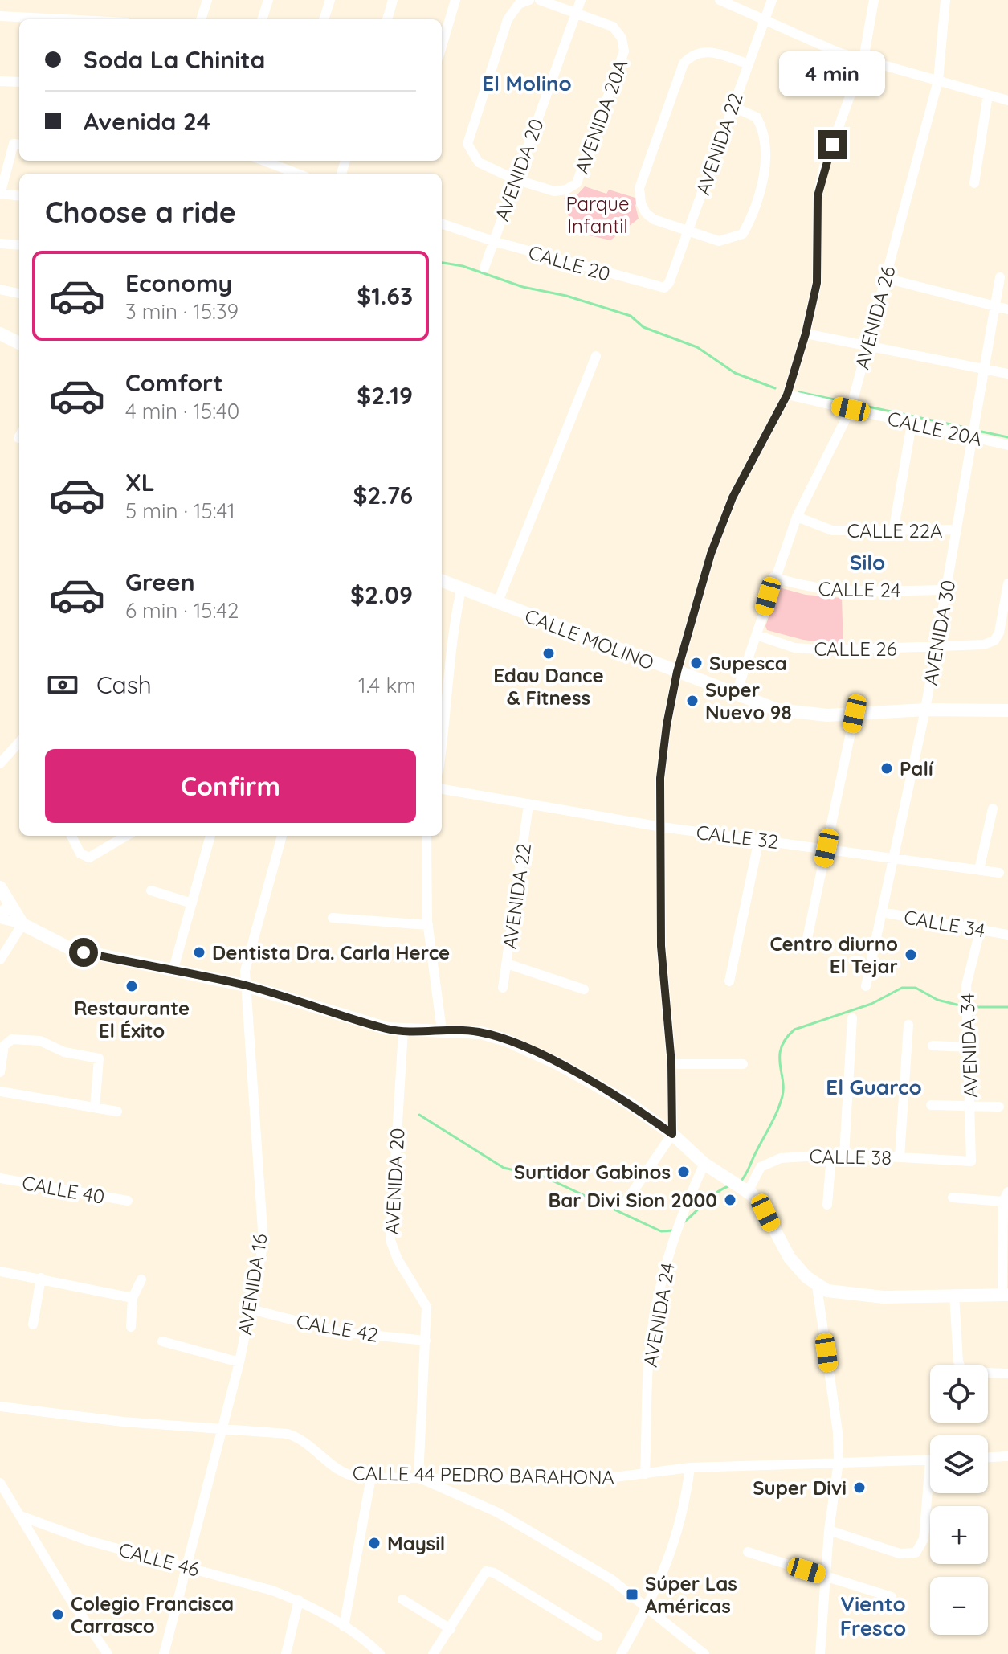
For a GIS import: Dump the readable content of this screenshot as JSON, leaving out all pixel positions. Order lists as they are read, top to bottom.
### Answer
{
  "streets": {
    "main road": ["CALLE MOLINO"],
    "street": [
      "AVENIDA 20A",
      "AVENIDA 22",
      "AVENIDA 20",
      "CALLE 20",
      "AVENIDA 26",
      "CALLE 20A",
      "CALLE 22A",
      "CALLE 24",
      "AVENIDA 30",
      "CALLE 26",
      "CALLE 32",
      "CALLE 34",
      "AVENIDA 34",
      "CALLE 38",
      "CALLE 40",
      "AVENIDA 16",
      "AVENIDA 24",
      "CALLE 42",
      "CALLE 44 PEDRO BARAHONA",
      "CALLE 46"
    ]
  },
  "crossings": [
    ["AVENIDA 20A", "AVENIDA 20"],
    ["AVENIDA 22", "CALLE 20"],
    ["AVENIDA 22", "CALLE 32"],
    ["AVENIDA 20", "CALLE 20"],
    ["AVENIDA 20", "CALLE 42"],
    ["AVENIDA 20", "CALLE 44 PEDRO BARAHONA"],
    ["AVENIDA 26", "CALLE 20A"],
    ["AVENIDA 26", "CALLE 22A"],
    ["AVENIDA 26", "CALLE 24"],
    ["AVENIDA 26", "CALLE MOLINO"],
    ["AVENIDA 26", "CALLE 26"],
    ["CALLE 20A", "AVENIDA 30"],
    ["CALLE 22A", "AVENIDA 30"],
    ["CALLE 24", "AVENIDA 30"],
    ["AVENIDA 30", "CALLE MOLINO"],
    ["AVENIDA 30", "CALLE 26"],
    ["AVENIDA 30", "CALLE 32"],
    ["AVENIDA 30", "CALLE 34"],
    ["CALLE 34", "AVENIDA 34"],
    ["AVENIDA 34", "CALLE 38"],
    ["AVENIDA 16", "CALLE 42"],
    ["AVENIDA 16", "CALLE 44 PEDRO BARAHONA"],
    ["AVENIDA 16", "CALLE 46"],
    ["AVENIDA 24", "CALLE 44 PEDRO BARAHONA"]
  ],
  "districts": [
    "El Molino",
    "Silo",
    "El Guarco",
    "Viento Fresco"
  ],
  "parks": ["Parque Infantil"],
  "places": {
    "other": [
      "Edau Dance & Fitness",
      "Supesca",
      "Super Nuevo 98",
      "Palí",
      "Dentista Dra. Carla Herce",
      "Centro diurno El Tejar",
      "Restaurante El Éxito",
      "Surtidor Gabinos",
      "Bar Divi Sion 2000",
      "Super Divi",
      "Maysil",
      "Colegio Francisca Carrasco"
    ],
    "transit": ["Súper Las Américas"]
  },
  "page": {
    "banner": ["Soda La Chinita", "Avenida 24"],
    "bubble": "4 min",
    "heading": "Choose a ride",
    "list": [
      {
        "name": "Economy",
        "note": "3 min · 15:39",
        "value": "$1.63"
      },
      {
        "name": "Comfort",
        "note": "4 min · 15:40",
        "value": "$2.19"
      },
      {
        "name": "XL",
        "note": "5 min · 15:41",
        "value": "$2.76"
      },
      {
        "name": "Green",
        "note": "6 min · 15:42",
        "value": "$2.09"
      }
    ],
    "pay": ["Cash", "1.4 km"],
    "buttons": "Confirm",
    "map_buttons": ["+", "−"]
  }
}
